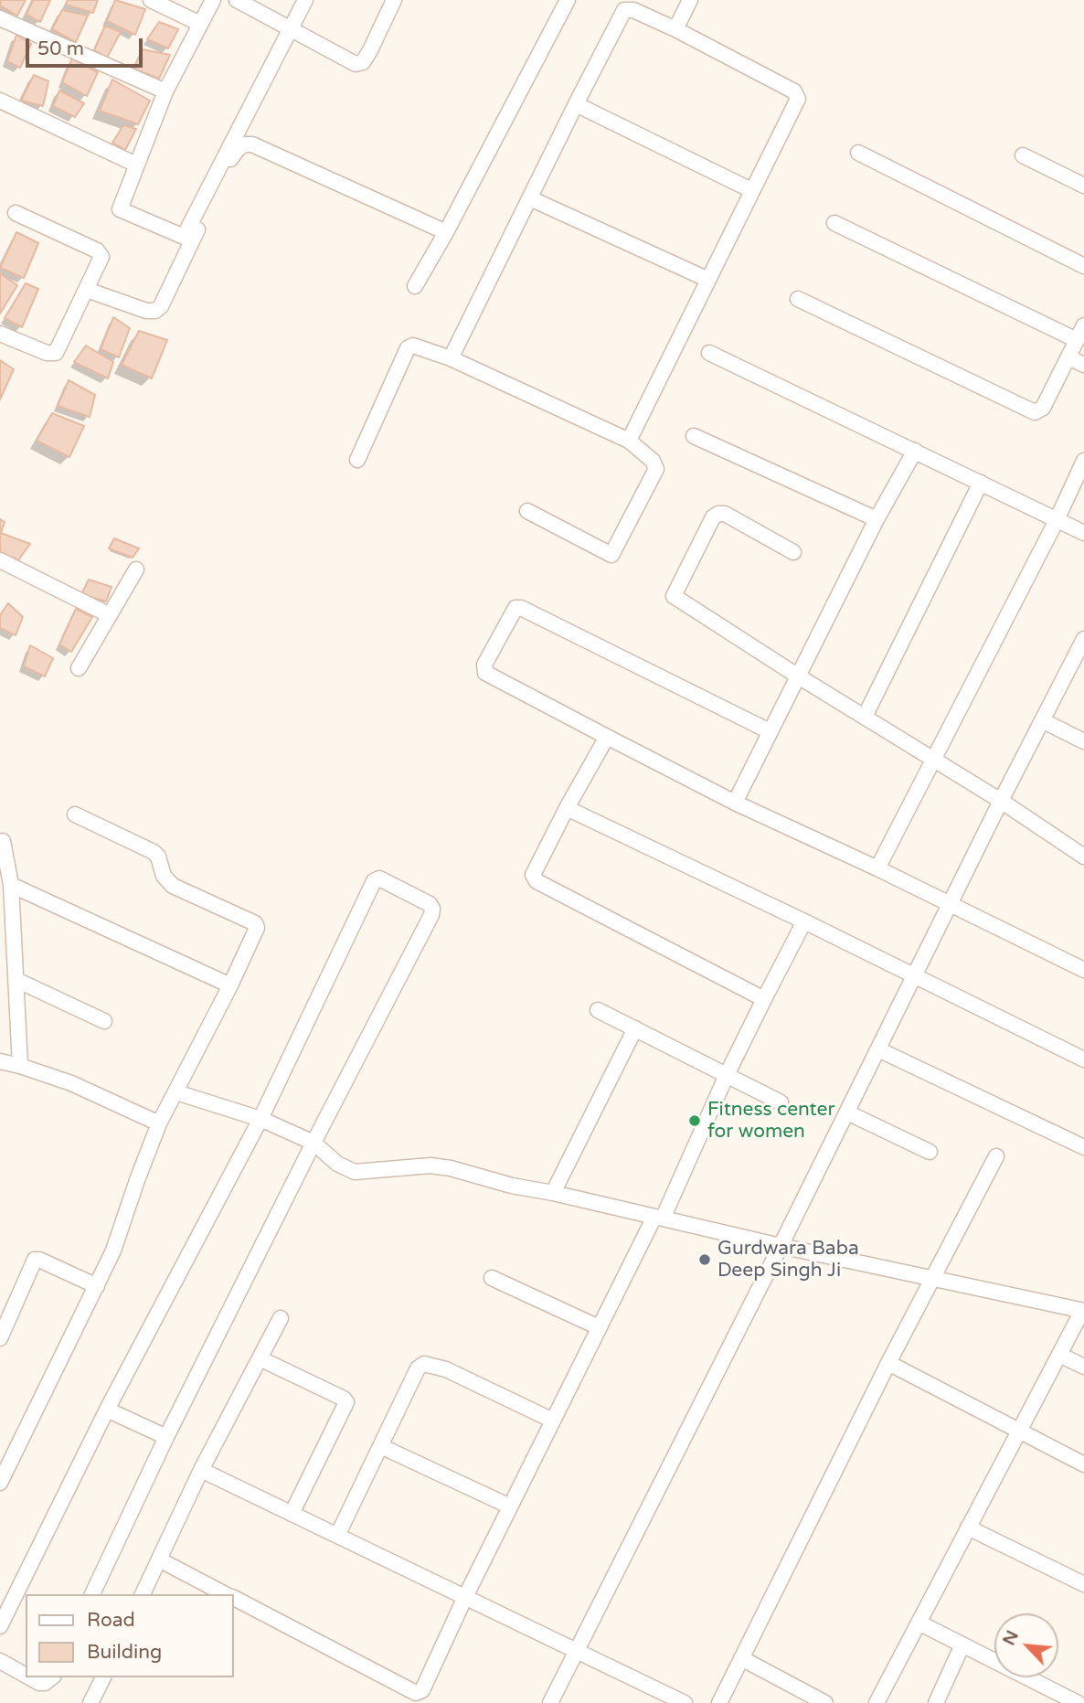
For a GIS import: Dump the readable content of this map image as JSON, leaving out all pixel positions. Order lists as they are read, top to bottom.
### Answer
{
  "places": ["Fitness center for women", "Gurdwara Baba Deep Singh Ji"],
  "legend": ["Road", "Building"],
  "scale_bar": "50 m",
  "north": "top left"
}
